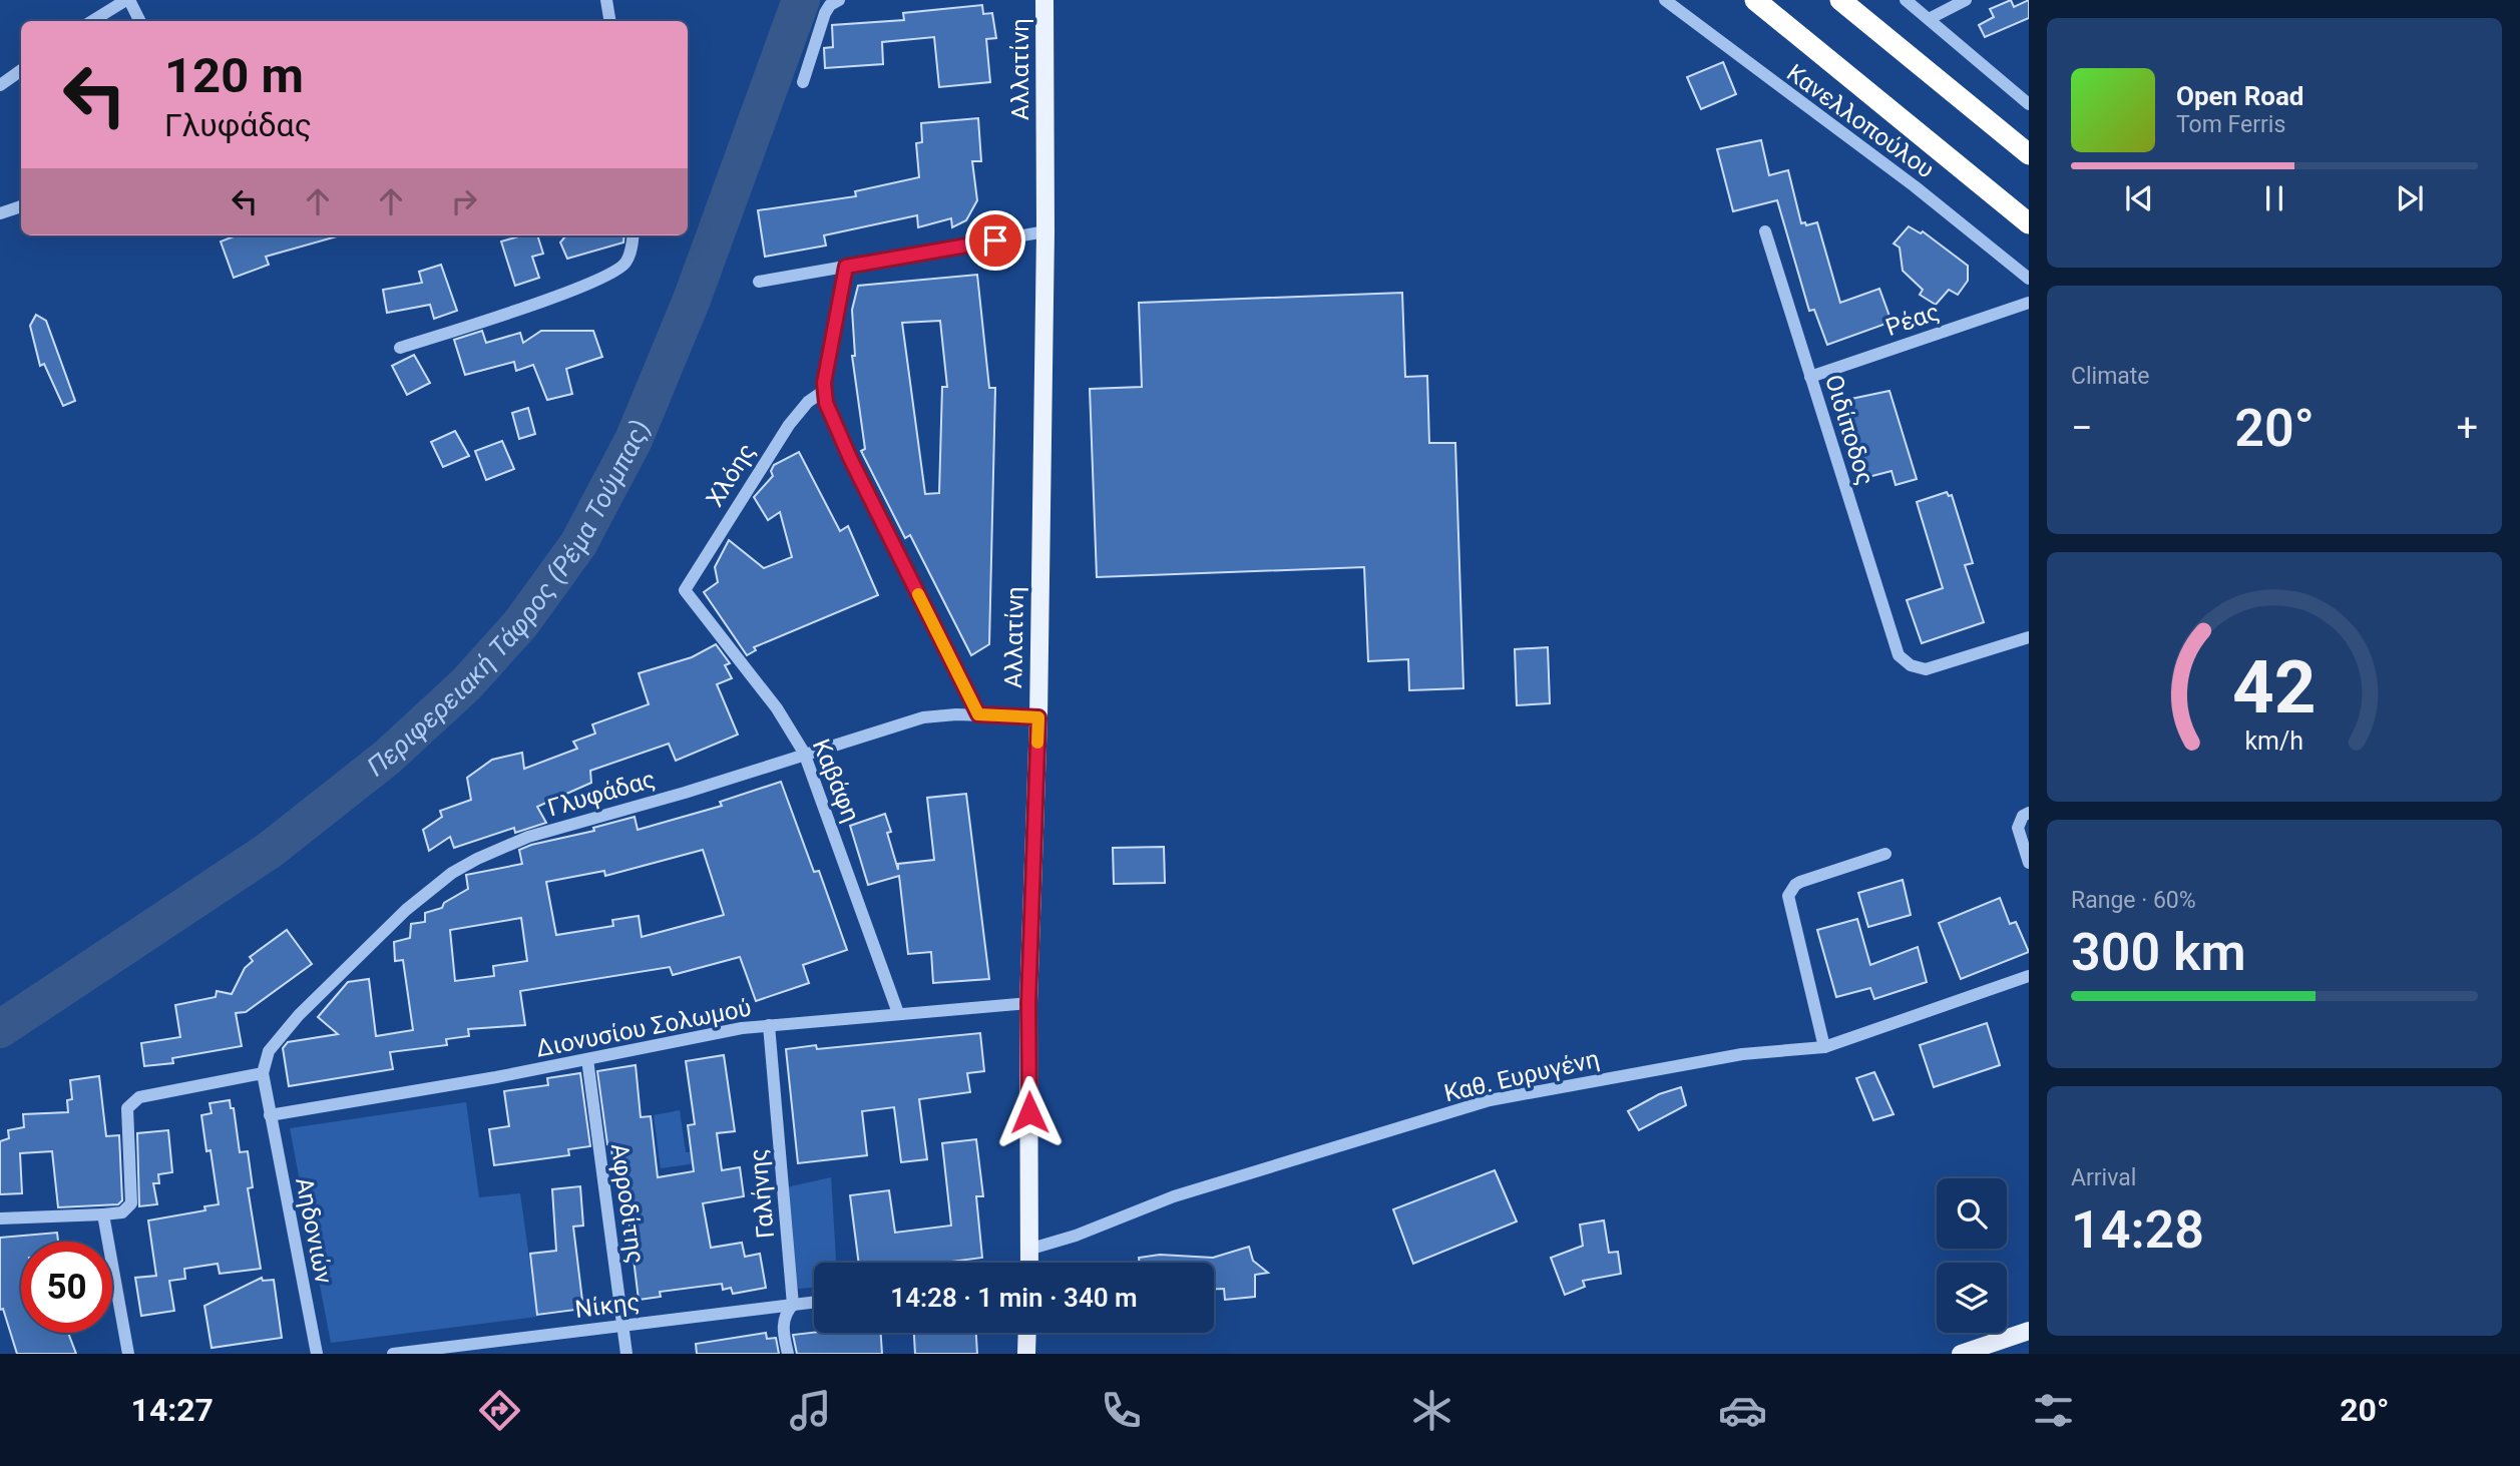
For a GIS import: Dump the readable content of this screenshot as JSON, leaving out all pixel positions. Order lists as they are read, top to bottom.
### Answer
{
  "streets": {
    "main road": ["Αλλατίνη"],
    "street": [
      "Κανελλοπούλου",
      "Ρέας",
      "Οιδίποδος",
      "Χλόης",
      "Καβάφη",
      "Γλυφάδας",
      "Διονυσίου Σολωμού",
      "Καθ. Ευρυγένη",
      "Γαλήνης",
      "Αφροδίτης",
      "Αηδονιών",
      "Νίκης"
    ]
  },
  "crossings": [
    ["Αλλατίνη", "Γλυφάδας"],
    ["Αλλατίνη", "Διονυσίου Σολωμού"],
    ["Αλλατίνη", "Καθ. Ευρυγένη"],
    ["Ρέας", "Οιδίποδος"],
    ["Χλόης", "Καβάφη"],
    ["Καβάφη", "Γλυφάδας"],
    ["Καβάφη", "Διονυσίου Σολωμού"],
    ["Γλυφάδας", "Αηδονιών"],
    ["Διονυσίου Σολωμού", "Γαλήνης"],
    ["Διονυσίου Σολωμού", "Αφροδίτης"],
    ["Διονυσίου Σολωμού", "Αηδονιών"],
    ["Γαλήνης", "Νίκης"],
    ["Αφροδίτης", "Νίκης"]
  ],
  "water": ["Περιφερειακή Τάφρος (Ρέμα Τούμπας)"],
  "page": {
    "turn": ["120 m", "Γλυφάδας"],
    "song": ["Open Road", "Tom Ferris"],
    "tile": [
      "Climate",
      ["Range · 60%", "300 km"],
      ["Arrival", "14:28"]
    ],
    "heat": ["−", "20°", "+"],
    "limit": "50",
    "trip": "14:28 · 1 min · 340 m",
    "tabs": ["14:27", "20°"],
    "gauge": ["42", "km/h"]
  }
}
